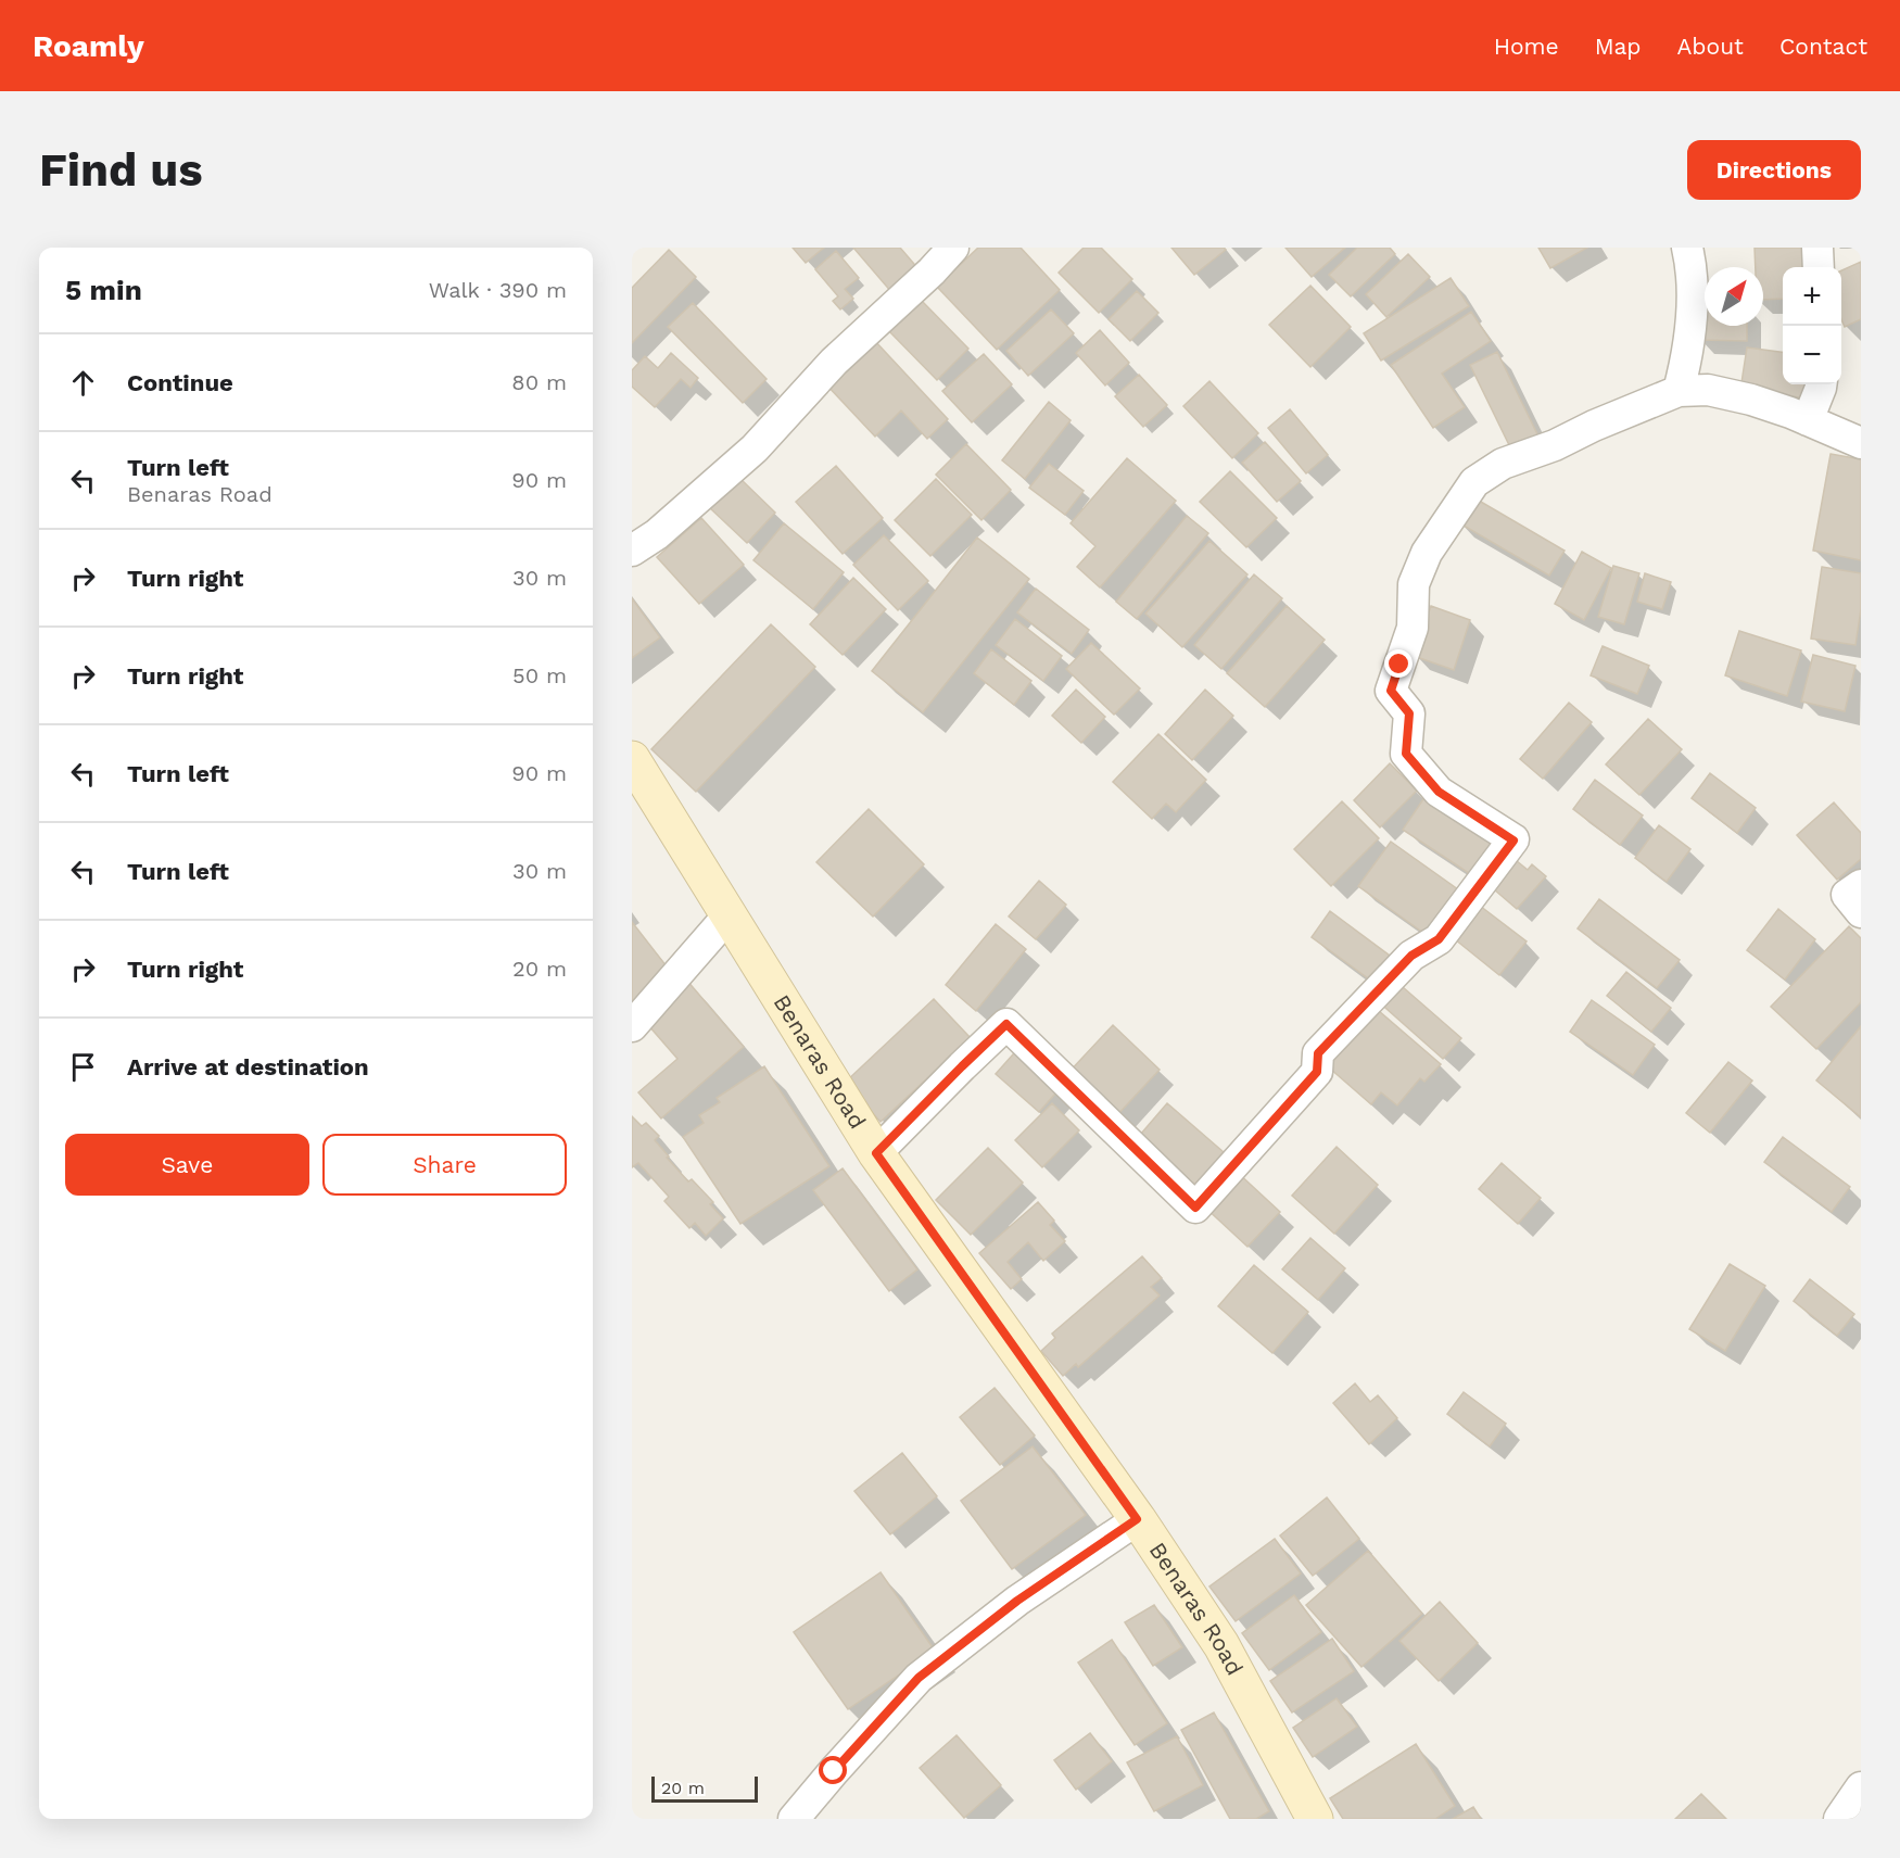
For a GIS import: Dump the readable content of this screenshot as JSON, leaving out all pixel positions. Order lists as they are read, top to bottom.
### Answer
{
  "streets": {
    "main road": ["Benaras Road"]
  },
  "scale_bar": "20 m",
  "north": "top right",
  "page": {
    "header": "Roamly",
    "nav": [
      "Home",
      "Map",
      "About",
      "Contact"
    ],
    "buttons": [
      "Directions",
      ["Save", "Share"]
    ],
    "title": "Find us",
    "heading": ["5 min", "Walk · 390 m"],
    "map_buttons": ["+", "−"],
    "list": [
      ["Continue", "80 m"],
      ["Turn left", "Benaras Road", "90 m"],
      ["Turn right", "30 m"],
      ["Turn right", "50 m"],
      ["Turn left", "90 m"],
      ["Turn left", "30 m"],
      ["Turn right", "20 m"],
      "Arrive at destination"
    ],
    "scale": "20 m"
  }
}
